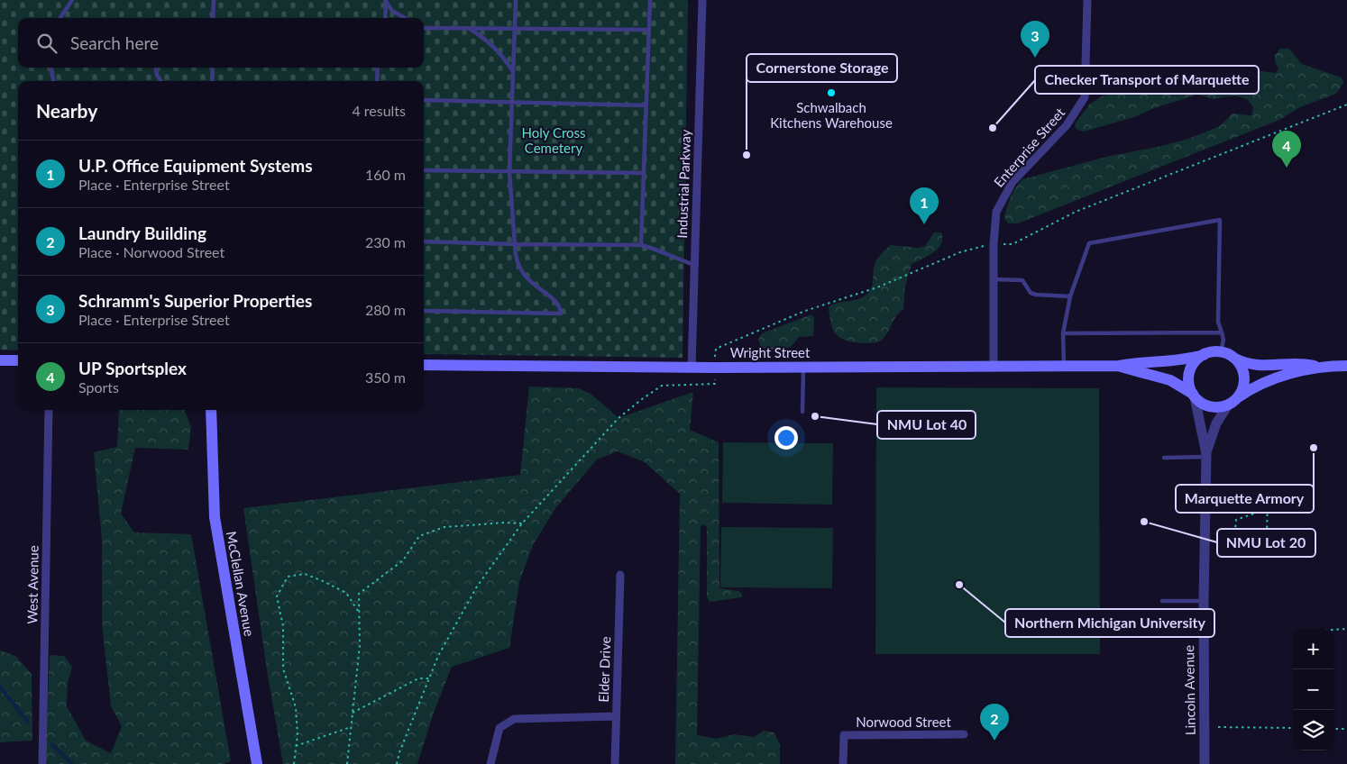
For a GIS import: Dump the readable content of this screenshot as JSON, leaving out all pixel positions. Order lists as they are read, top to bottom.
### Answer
{
  "streets": {
    "main road": ["Wright Street", "McClellan Avenue"],
    "street": [
      "Enterprise Street",
      "Industrial Parkway",
      "West Avenue",
      "Elder Drive",
      "Lincoln Avenue",
      "Norwood Street"
    ]
  },
  "crossings": [
    ["Enterprise Street", "Wright Street"],
    ["Industrial Parkway", "Wright Street"],
    ["Wright Street", "Lincoln Avenue"]
  ],
  "parks": ["Holy Cross Cemetery"],
  "places": [
    "Schwalbach Kitchens Warehouse",
    "Checker Transport of Marquette",
    "Cornerstone Storage",
    "NMU Lot 40",
    "Marquette Armory",
    "NMU Lot 20",
    "Northern Michigan University"
  ],
  "page": {
    "search": "Search here",
    "pins": [
      "3",
      "4",
      "1",
      "2"
    ],
    "heading": ["Nearby", "4 results"],
    "list": [
      {
        "mark": "1",
        "name": "U.P. Office Equipment Systems",
        "note": "Place · Enterprise Street",
        "value": "160 m"
      },
      {
        "mark": "2",
        "name": "Laundry Building",
        "note": "Place · Norwood Street",
        "value": "230 m"
      },
      {
        "mark": "3",
        "name": "Schramm's Superior Properties",
        "note": "Place · Enterprise Street",
        "value": "280 m"
      },
      {
        "mark": "4",
        "name": "UP Sportsplex",
        "note": "Sports",
        "value": "350 m"
      }
    ],
    "map_buttons": ["+", "−"]
  }
}
